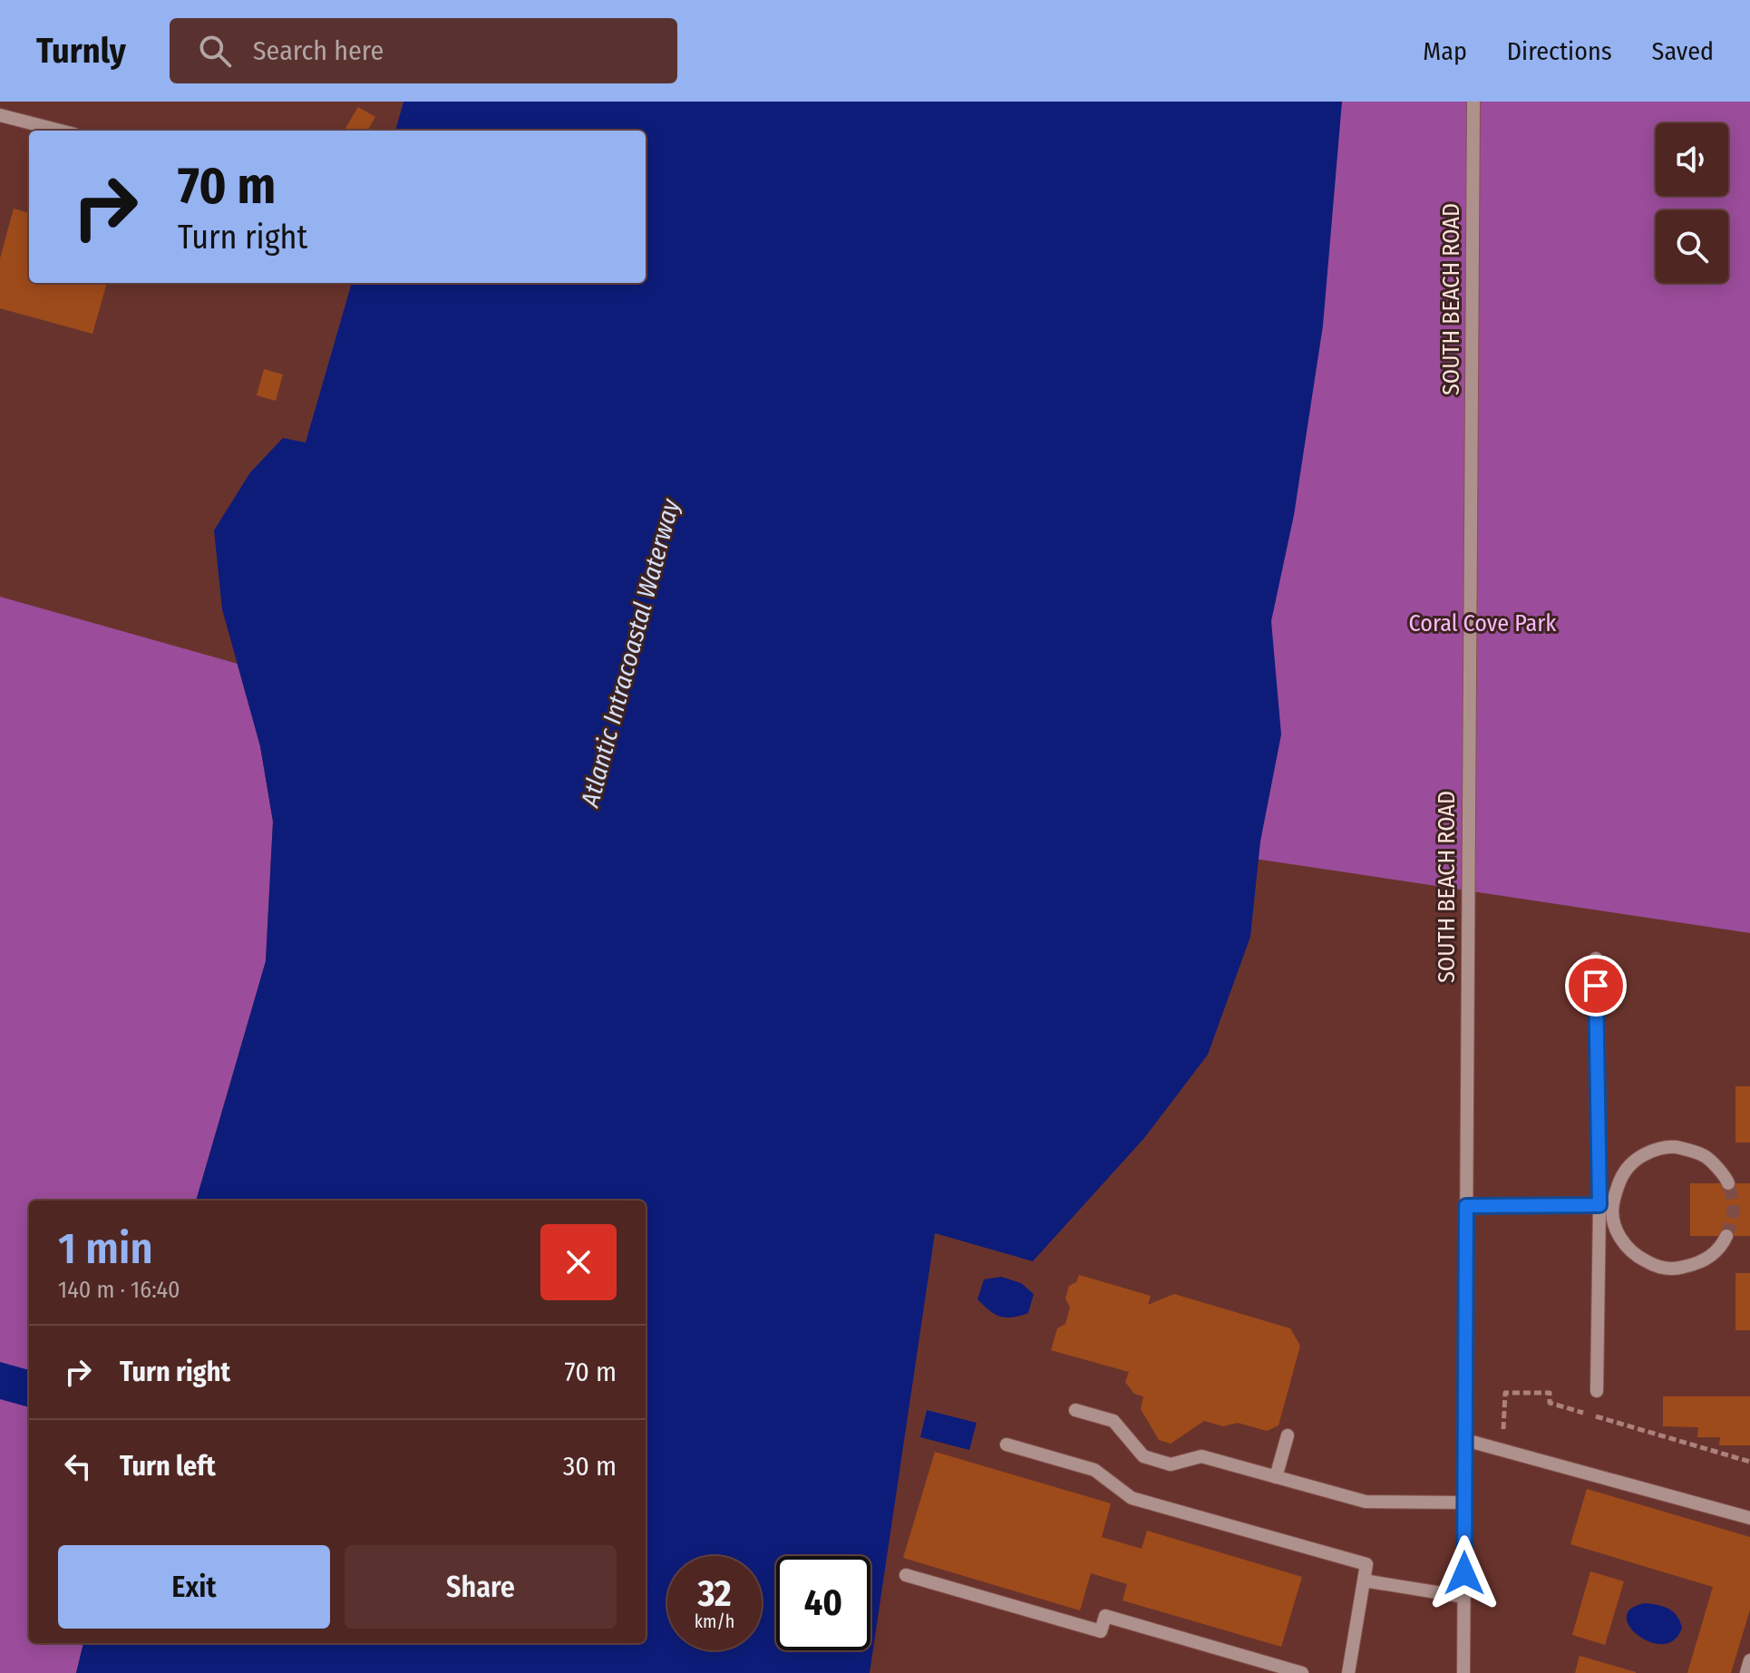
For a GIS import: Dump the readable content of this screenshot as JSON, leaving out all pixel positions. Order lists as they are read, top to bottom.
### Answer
{
  "streets": {
    "street": ["SOUTH BEACH ROAD"]
  },
  "water": ["Atlantic Intracoastal Waterway"],
  "parks": ["Coral Cove Park"],
  "page": {
    "header": "Turnly",
    "search": "Search here",
    "nav": ["Map", "Directions", "Saved"],
    "turn": ["70 m", "Turn right"],
    "heading": ["1 min", "140 m · 16:40"],
    "list": [
      {
        "name": "Turn right",
        "value": "70 m"
      },
      {
        "name": "Turn left",
        "value": "30 m"
      }
    ],
    "buttons": ["Exit", "Share"],
    "speed": "32 km/h",
    "limit": "40"
  }
}
